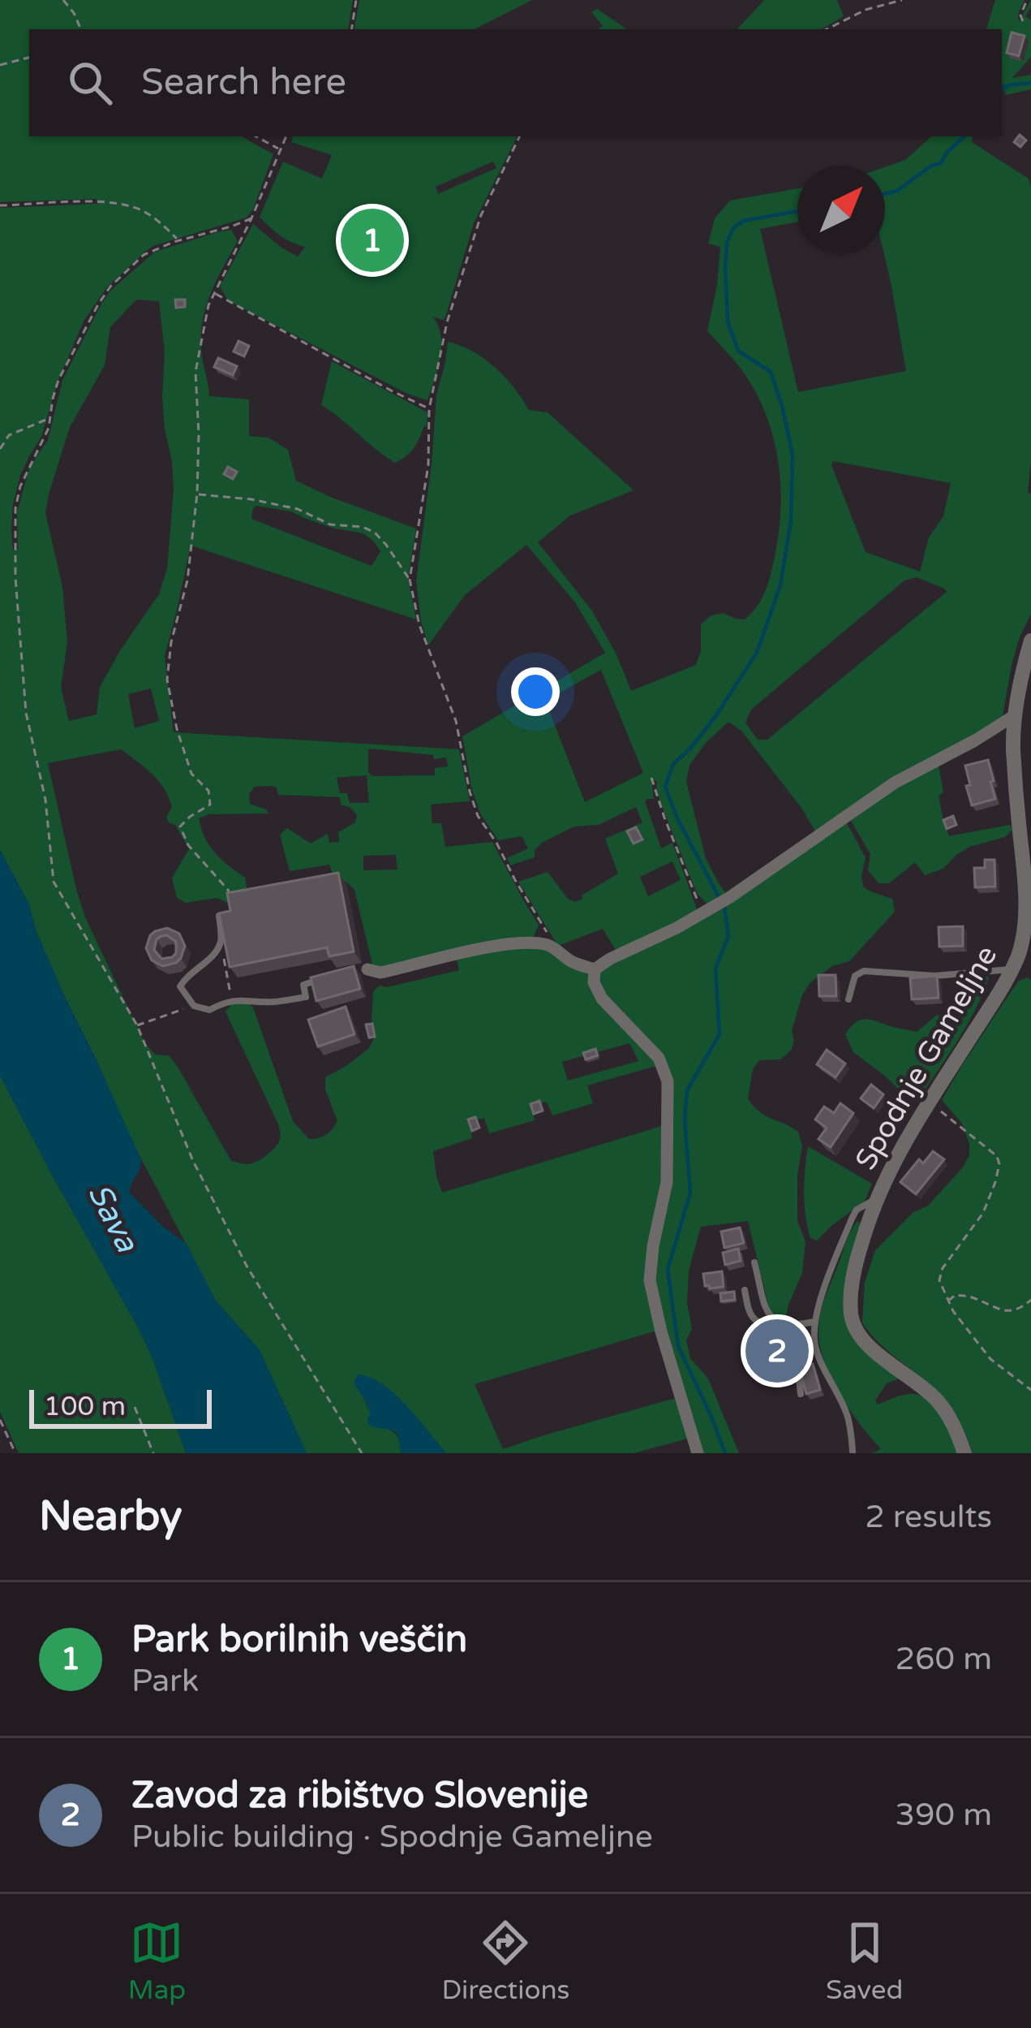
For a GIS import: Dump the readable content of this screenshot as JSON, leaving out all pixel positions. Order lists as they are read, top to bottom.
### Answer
{
  "streets": {
    "street": ["Spodnje Gameljne"]
  },
  "water": ["Sava"],
  "scale_bar": "100 m",
  "north": "top right",
  "page": {
    "search": "Search here",
    "pins": ["1", "2"],
    "scale": "100 m",
    "heading": ["Nearby", "2 results"],
    "list": [
      {
        "mark": "1",
        "name": "Park borilnih veščin",
        "note": "Park",
        "value": "260 m"
      },
      {
        "mark": "2",
        "name": "Zavod za ribištvo Slovenije",
        "note": "Public building · Spodnje Gameljne",
        "value": "390 m"
      }
    ],
    "nav": ["Map", "Directions", "Saved"]
  }
}
